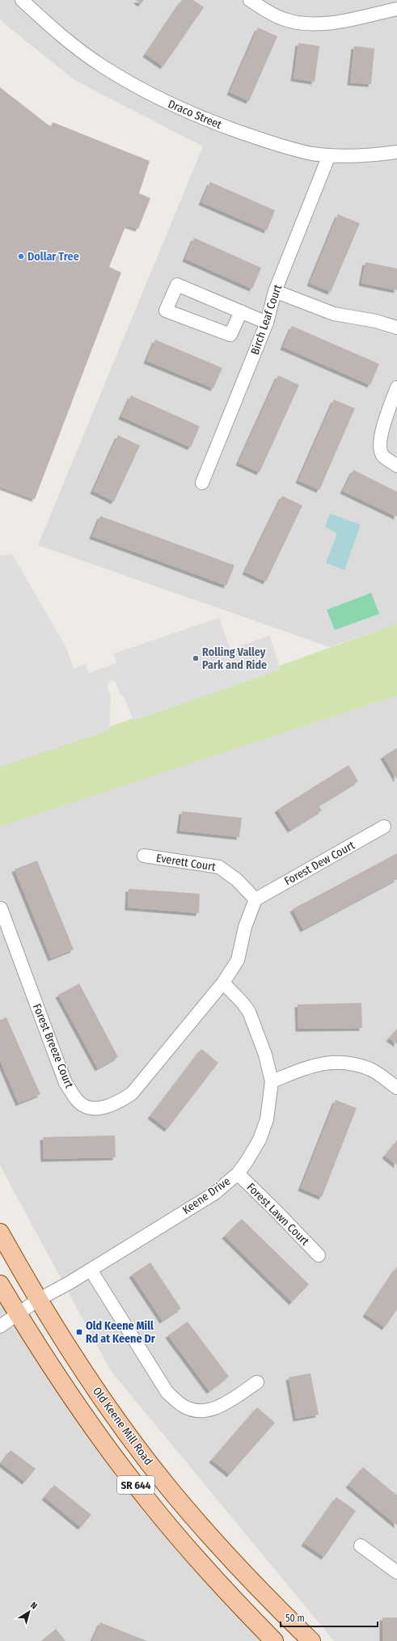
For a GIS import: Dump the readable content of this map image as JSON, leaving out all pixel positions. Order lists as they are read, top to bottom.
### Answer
{
  "streets": {
    "main road": ["Old Keene Mill Road", "SR 644"],
    "street": [
      "Draco Street",
      "Birch Leaf Court",
      "Everett Court",
      "Forest Dew Court",
      "Forest Breeze Court",
      "Keene Drive",
      "Forest Lawn Court"
    ]
  },
  "crossings": [
    ["Draco Street", "Birch Leaf Court"],
    ["Everett Court", "Forest Dew Court"],
    ["Forest Breeze Court", "Keene Drive"],
    ["Keene Drive", "Forest Lawn Court"],
    ["Keene Drive", "Old Keene Mill Road"],
    ["Keene Drive", "SR 644"]
  ],
  "places": {
    "other": ["Dollar Tree", "Rolling Valley Park and Ride"],
    "transit": ["Old Keene Mill Rd at Keene Dr"]
  },
  "scale_bar": "50 m",
  "north": "top right"
}
